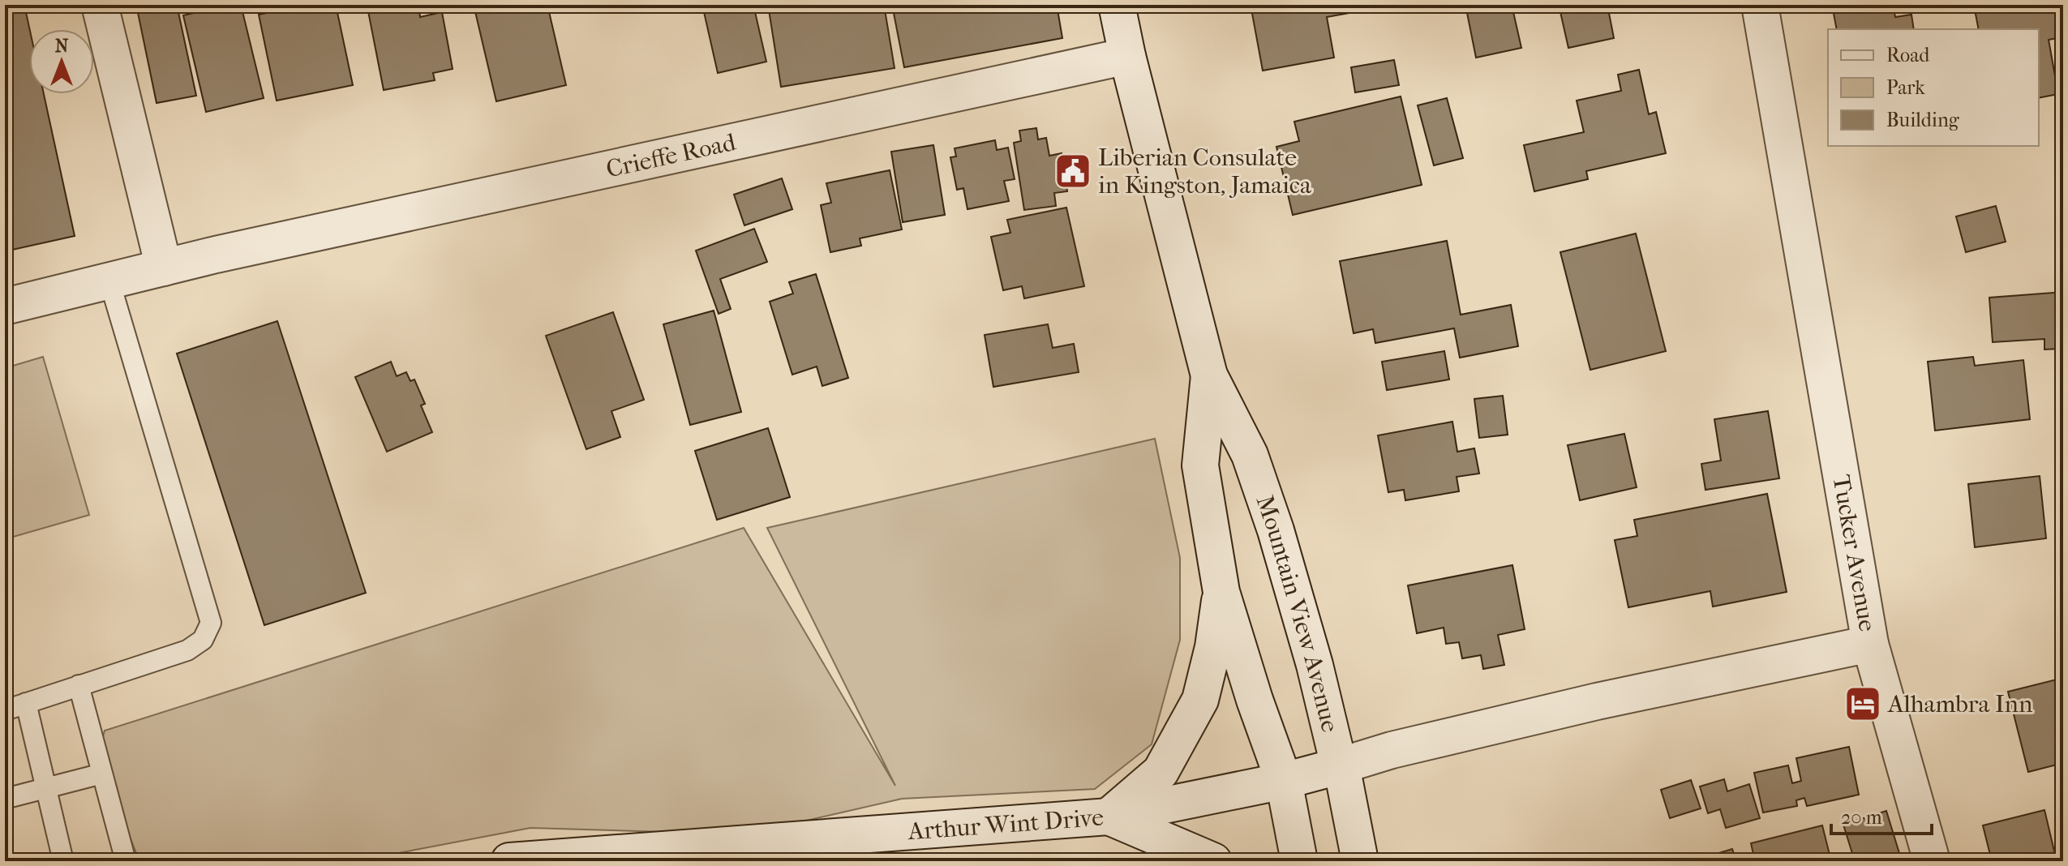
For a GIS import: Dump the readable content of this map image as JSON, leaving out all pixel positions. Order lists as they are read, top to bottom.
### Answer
{
  "streets": {
    "street": [
      "Crieffe Road",
      "Tucker Avenue",
      "Mountain View Avenue",
      "Arthur Wint Drive"
    ]
  },
  "crossings": [
    ["Crieffe Road", "Mountain View Avenue"],
    ["Tucker Avenue", "Mountain View Avenue"],
    ["Tucker Avenue", "Arthur Wint Drive"],
    ["Mountain View Avenue", "Arthur Wint Drive"]
  ],
  "places": {
    "public building": ["Liberian Consulate in Kingston, Jamaica"],
    "hotel": ["Alhambra Inn"]
  },
  "legend": ["Road", "Park", "Building"],
  "scale_bar": "20 m",
  "north": "top"
}
